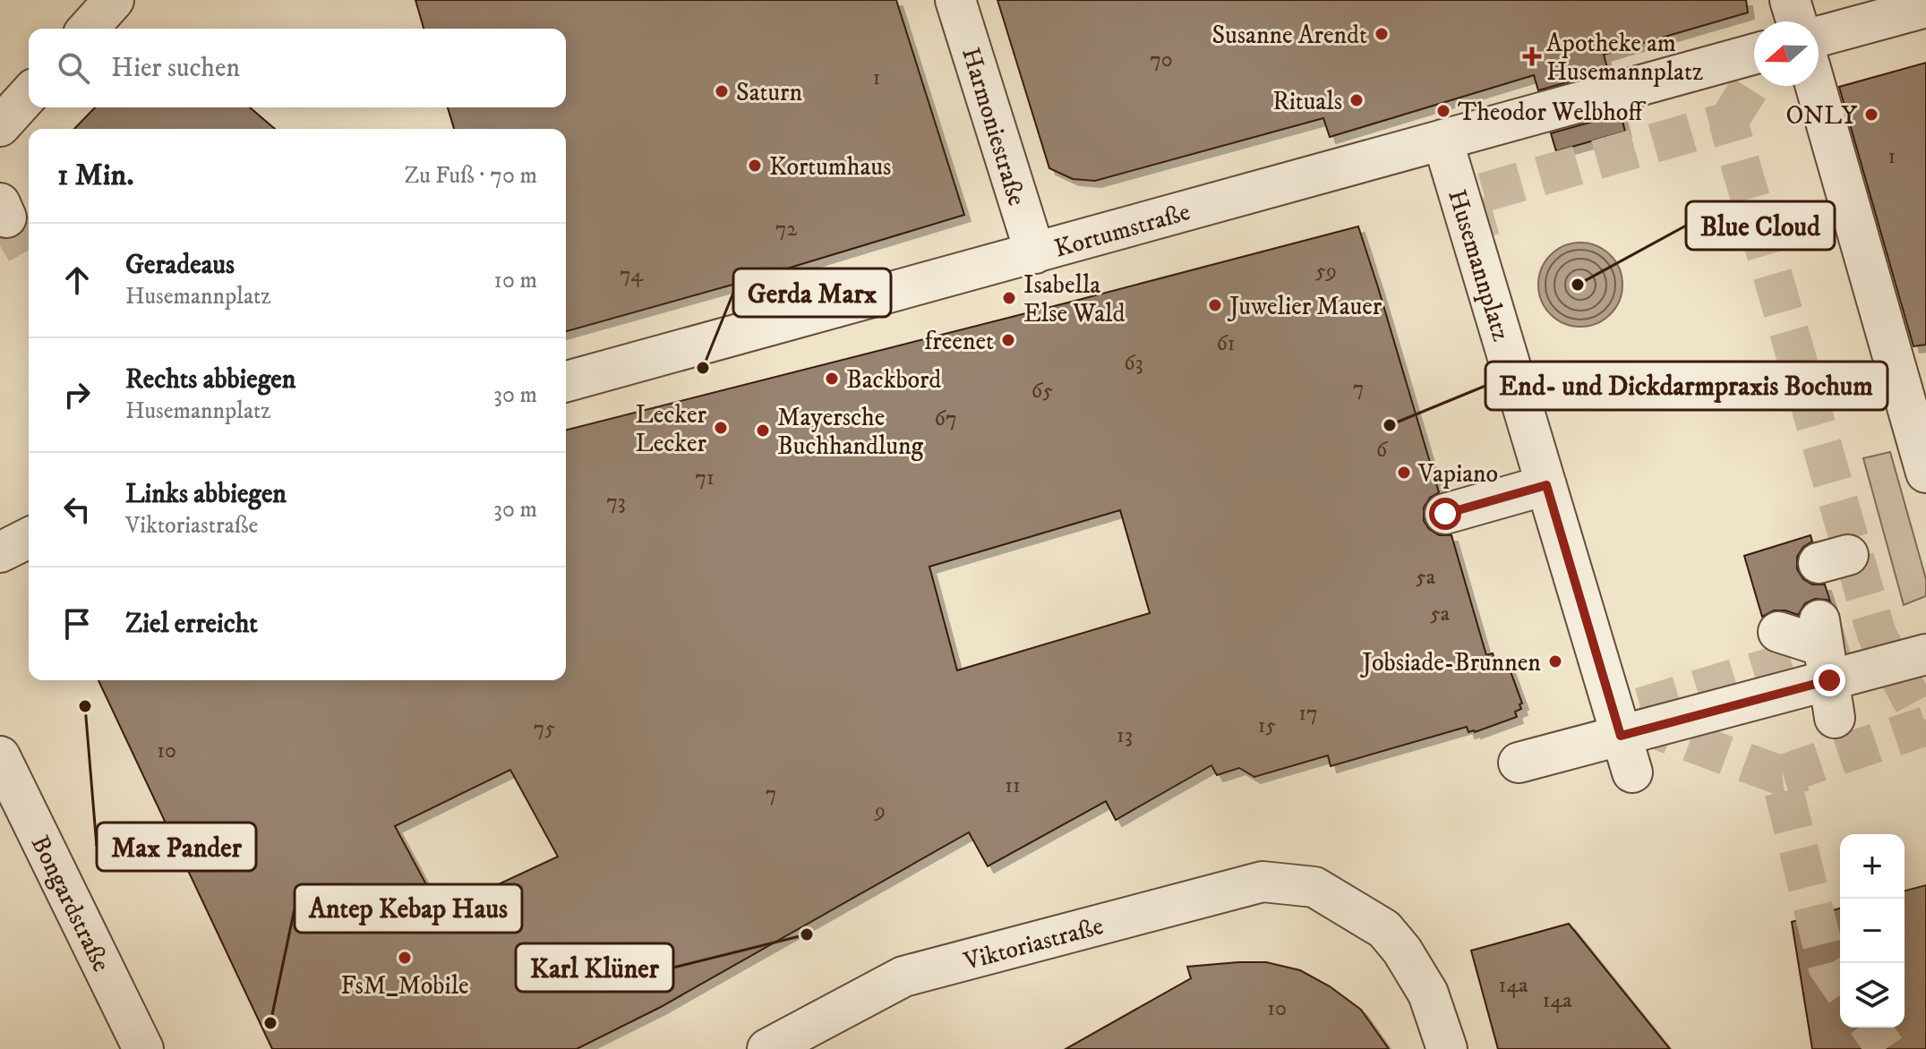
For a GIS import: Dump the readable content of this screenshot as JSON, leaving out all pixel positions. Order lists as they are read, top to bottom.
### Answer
{
  "streets": {
    "street": [
      "Harmoniestraße",
      "Kortumstraße",
      "Husemannplatz",
      "Bongardstraße",
      "Viktoriastraße"
    ]
  },
  "crossings": [
    ["Harmoniestraße", "Kortumstraße"],
    ["Kortumstraße", "Husemannplatz"]
  ],
  "places": {
    "other": [
      "Susanne Arendt",
      "Saturn",
      "Rituals",
      "Theodor Welbhoff",
      "ONLY",
      "Kortumhaus",
      "Blue Cloud",
      "Isabella Else Wald",
      "Juwelier Mauer",
      "freenet",
      "Gerda Marx",
      "Backbord",
      "End- und Dickdarmpraxis Bochum",
      "Lecker Lecker",
      "Mayersche Buchhandlung",
      "Vapiano",
      "Jobsiade-Brunnen",
      "Max Pander",
      "Karl Klüner",
      "FsM_Mobile",
      "Antep Kebap Haus"
    ],
    "health": ["Apotheke am Husemannplatz"]
  },
  "house_numbers": [
    "70",
    "1",
    "1",
    "72",
    "59",
    "74",
    "61",
    "63",
    "7",
    "65",
    "67",
    "6",
    "71",
    "73",
    "5a",
    "5a",
    "17",
    "15",
    "75",
    "13",
    "10",
    "11",
    "7",
    "9",
    "14a",
    "14a",
    "10"
  ],
  "north": "left",
  "page": {
    "search": "Hier suchen",
    "heading": ["1 Min.", "Zu Fuß · 70 m"],
    "list": [
      ["Geradeaus", "Husemannplatz", "10 m"],
      ["Rechts abbiegen", "Husemannplatz", "30 m"],
      ["Links abbiegen", "Viktoriastraße", "30 m"],
      "Ziel erreicht"
    ],
    "map_buttons": ["+", "−"]
  }
}
